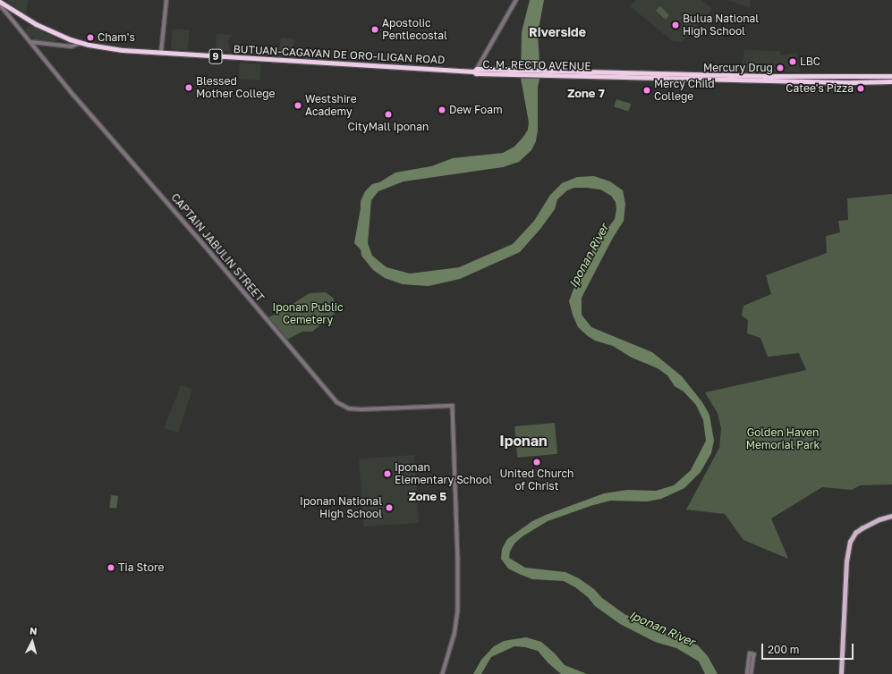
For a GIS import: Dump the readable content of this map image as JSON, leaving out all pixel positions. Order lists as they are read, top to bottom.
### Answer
{
  "streets": {
    "highway": ["BUTUAN-CAGAYAN DE ORO-ILIGAN ROAD", "9", "C. M. RECTO AVENUE"],
    "street": ["CAPTAIN JABULIN STREET"]
  },
  "crossings": [
    ["BUTUAN-CAGAYAN DE ORO-ILIGAN ROAD", "C. M. RECTO AVENUE"]
  ],
  "districts": [
    "Riverside",
    "Zone 7",
    "Iponan",
    "Zone 5"
  ],
  "water": ["Iponan River"],
  "parks": ["Iponan Public Cemetery", "Golden Haven Memorial Park"],
  "places": [
    "Bulua National High School",
    "Apostolic Pentlecostal",
    "Cham's",
    "LBC",
    "Mercury Drug",
    "Blessed Mother College",
    "Catee's Pizza",
    "Mercy Child College",
    "Westshire Academy",
    "Dew Foam",
    "CityMall Iponan",
    "United Church of Christ",
    "Iponan Elementary School",
    "Iponan National High School",
    "Tia Store"
  ],
  "scale_bar": "200 m",
  "north": "top"
}
